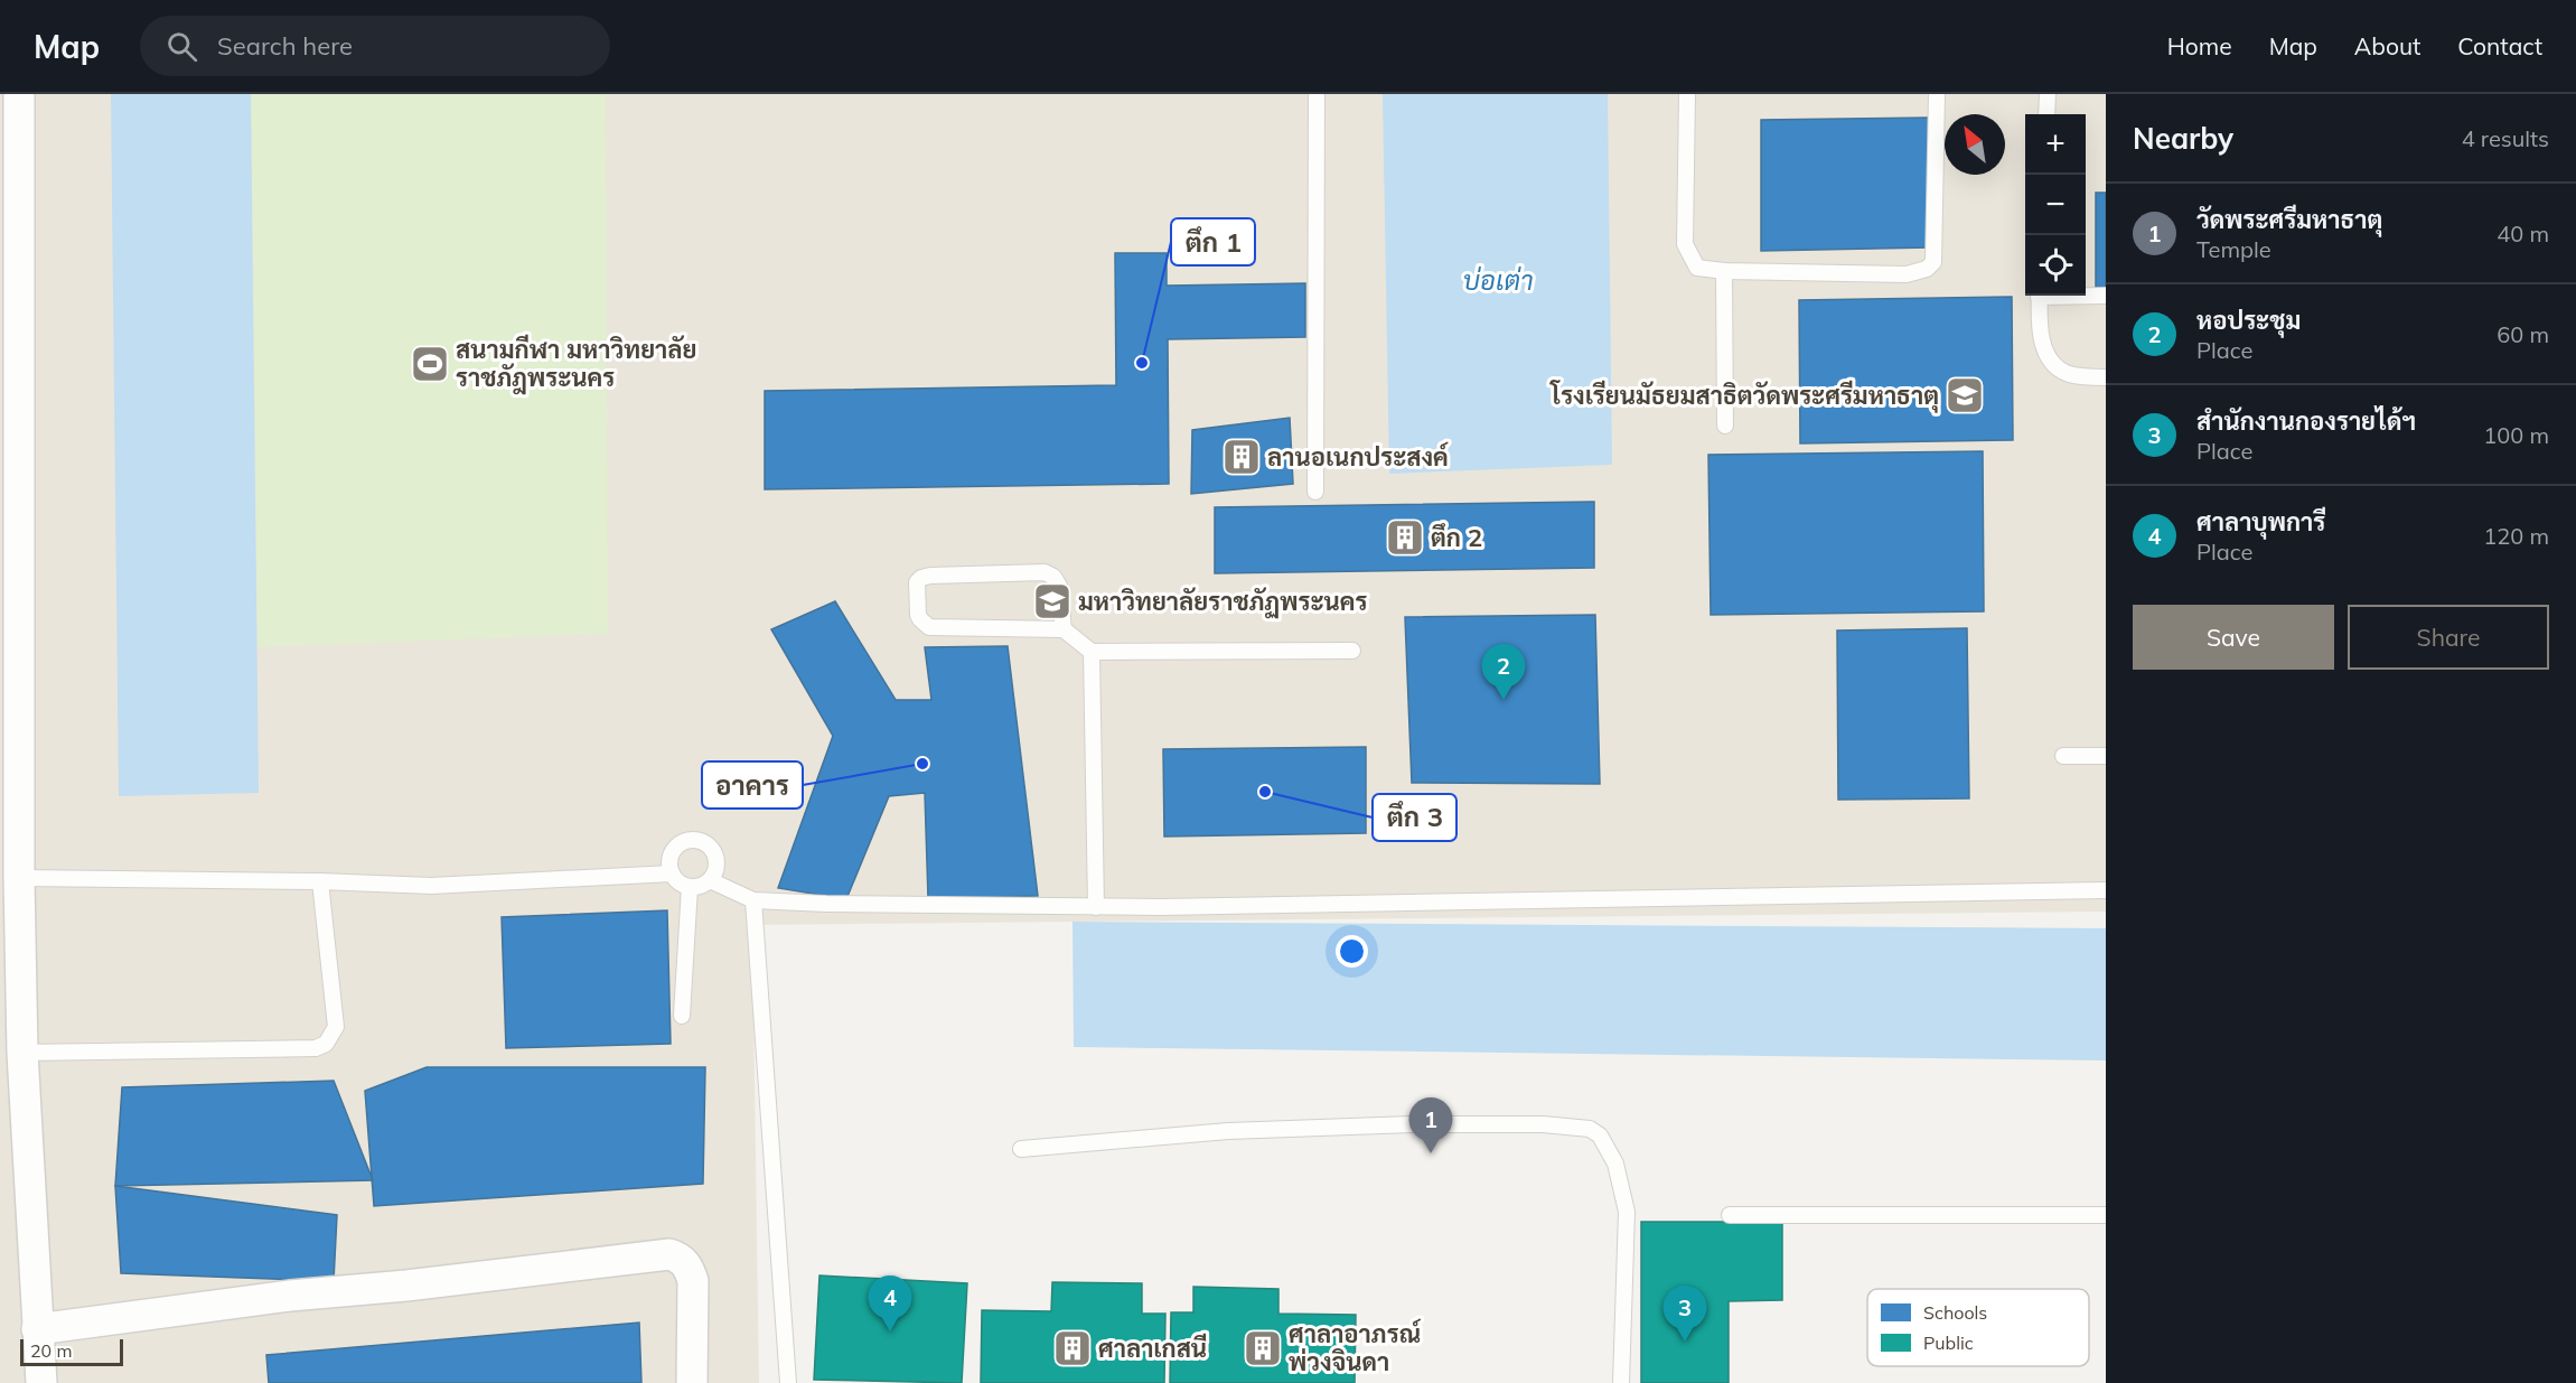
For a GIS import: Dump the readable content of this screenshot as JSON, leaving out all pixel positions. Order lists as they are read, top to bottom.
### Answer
{
  "water": ["บ่อเต่า"],
  "places": {
    "other": ["ตึก 1", "อาคาร", "ตึก 3"],
    "sports": ["สนามกีฬา มหาวิทยาลัย ราชภัฎพระนคร"],
    "school or university": ["โรงเรียนมัธยมสาธิตวัดพระศรีมหาธาตุ", "มหาวิทยาลัยราชภัฏพระนคร"],
    "building": [
      "ลานอเนกประสงค์",
      "ตึก 2",
      "ศาลาเกสนี",
      "ศาลาอาภรณ์ พ่วงจินดา"
    ]
  },
  "legend": ["Schools", "Public"],
  "scale_bar": "20 m",
  "north": "top left",
  "page": {
    "header": "Map",
    "search": "Search here",
    "nav": [
      "Home",
      "Map",
      "About",
      "Contact"
    ],
    "heading": ["Nearby", "4 results"],
    "map_buttons": ["+", "−"],
    "list": [
      {
        "mark": "1",
        "name": "วัดพระศรีมหาธาตุ",
        "note": "Temple",
        "value": "40 m"
      },
      {
        "mark": "2",
        "name": "หอประชุม",
        "note": "Place",
        "value": "60 m"
      },
      {
        "mark": "3",
        "name": "สำนักงานกองรายได้ฯ",
        "note": "Place",
        "value": "100 m"
      },
      {
        "mark": "4",
        "name": "ศาลาบุพการี",
        "note": "Place",
        "value": "120 m"
      }
    ],
    "buttons": ["Save", "Share"],
    "pins": [
      "2",
      "1",
      "4",
      "3"
    ],
    "scale": "20 m"
  }
}
